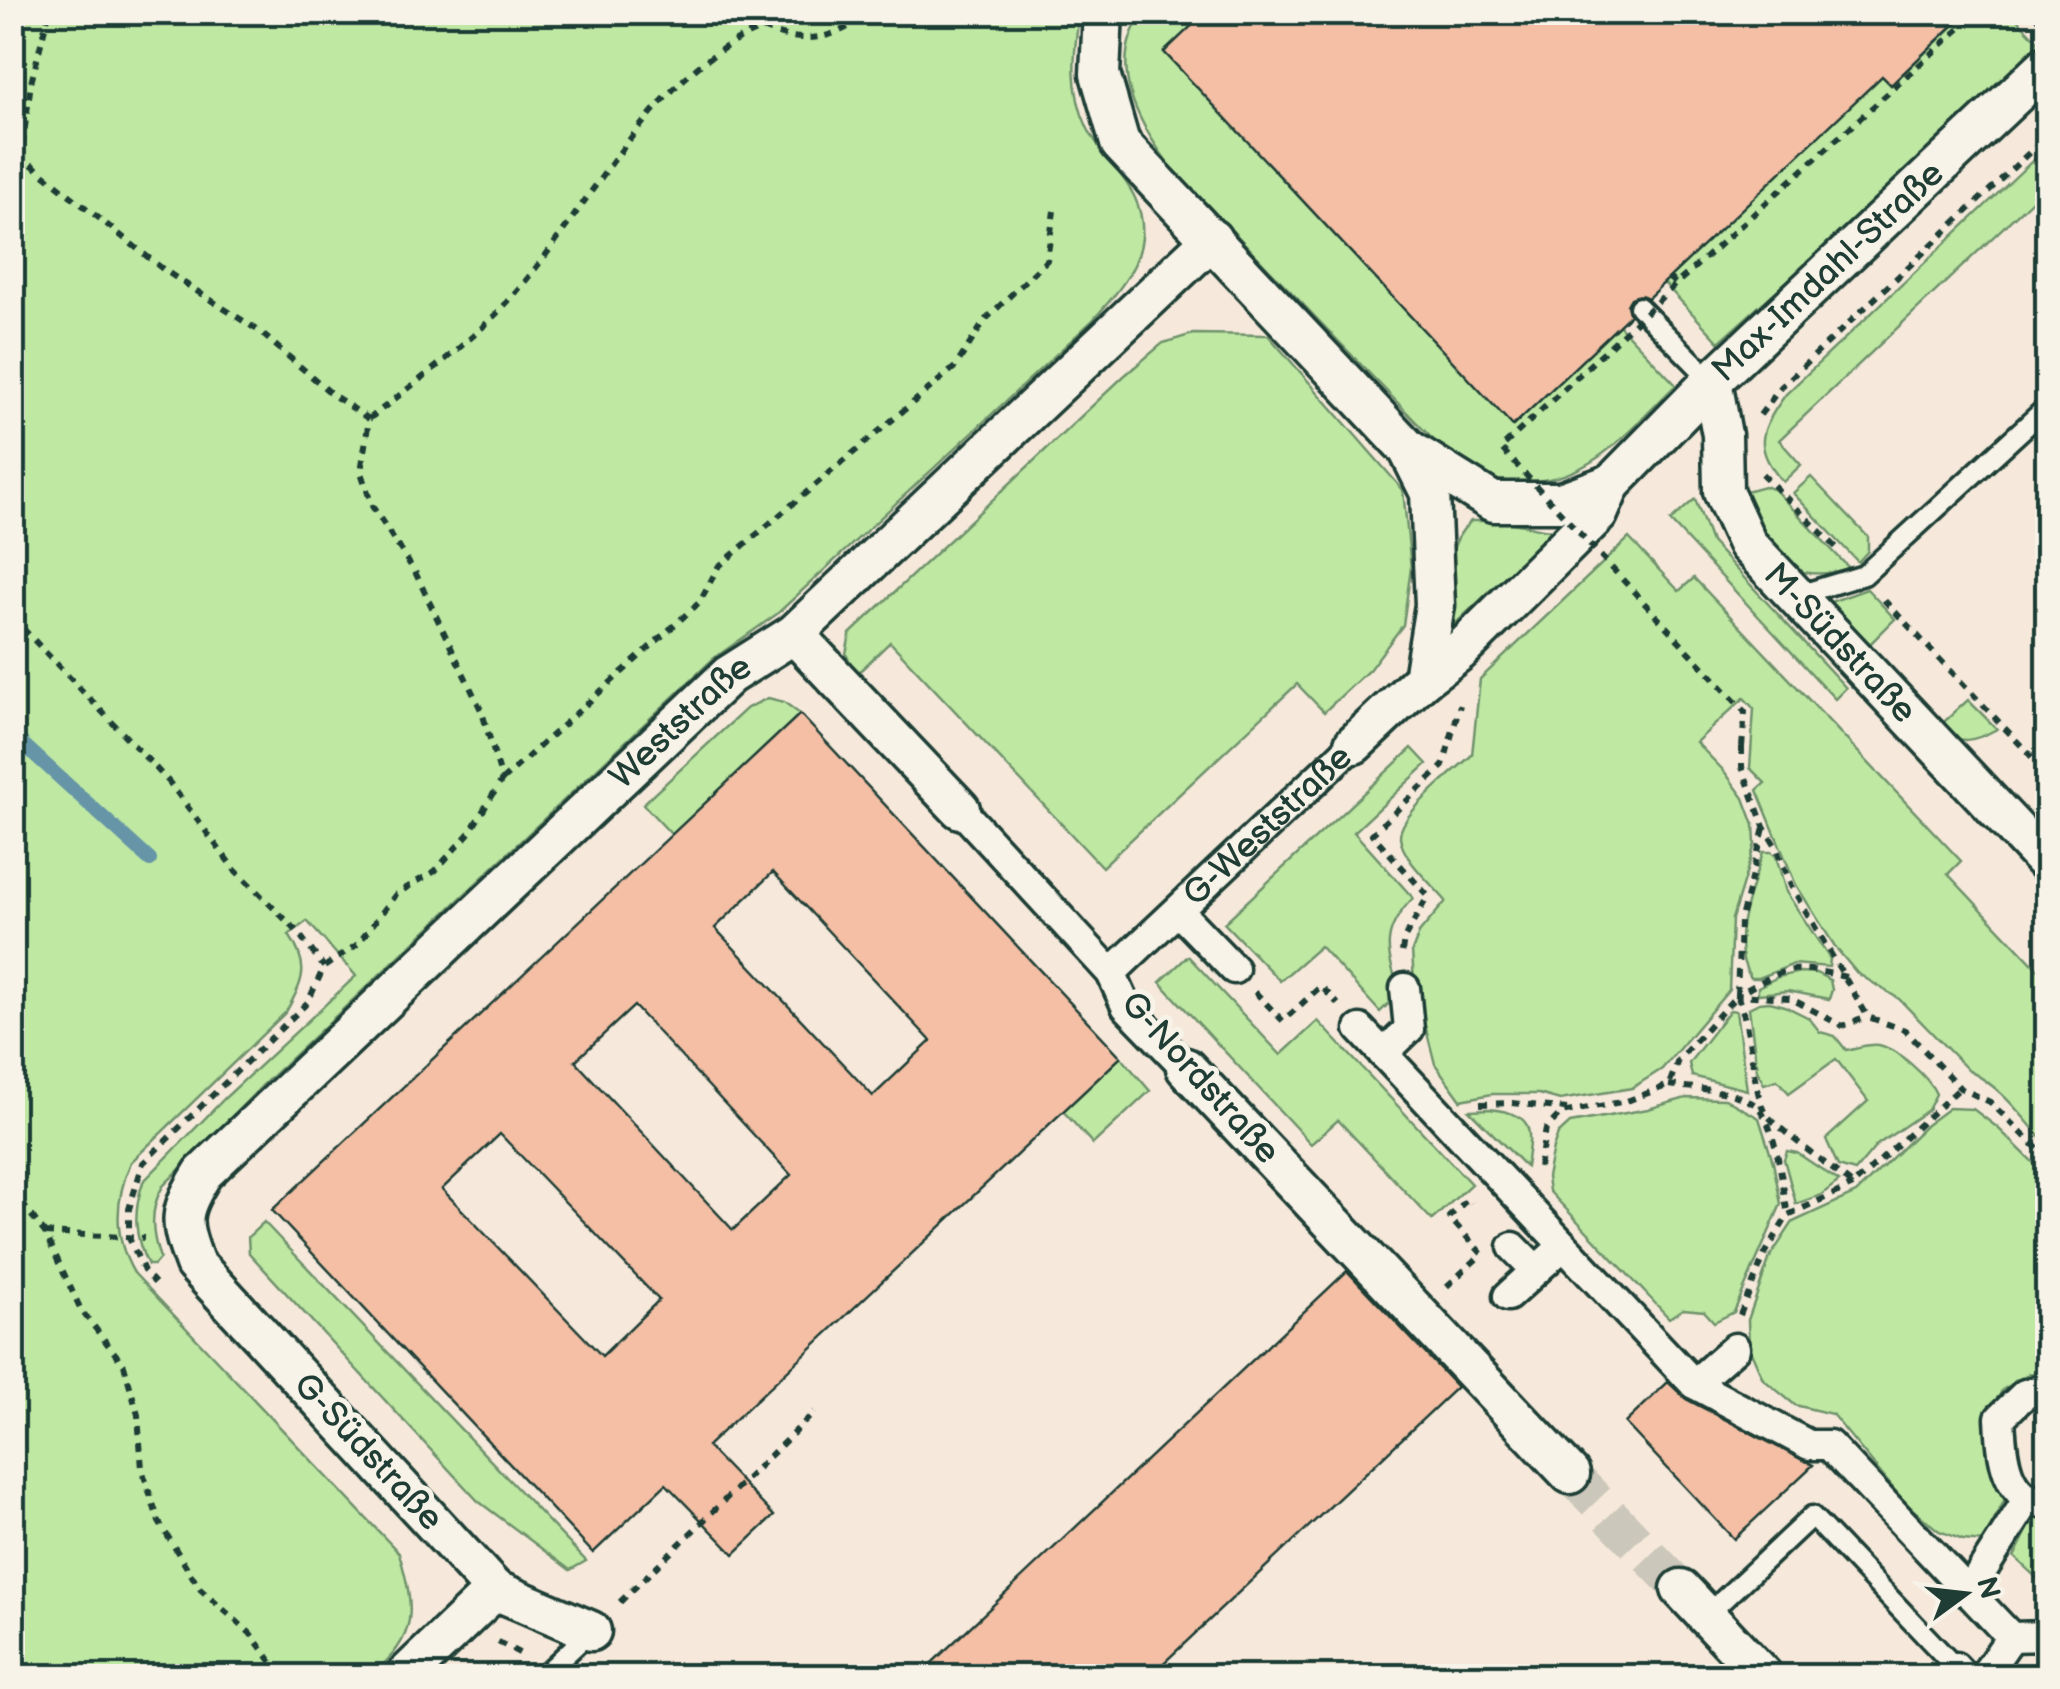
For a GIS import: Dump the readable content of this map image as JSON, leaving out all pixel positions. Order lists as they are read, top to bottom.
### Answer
{
  "streets": {
    "street": [
      "Max-Imdahl-Straße",
      "M-Südstraße",
      "Weststraße",
      "G-Weststraße",
      "G-Nordstraße",
      "G-Südstraße"
    ]
  },
  "crossings": [
    ["Max-Imdahl-Straße", "M-Südstraße"],
    ["Max-Imdahl-Straße", "Weststraße"],
    ["Max-Imdahl-Straße", "G-Weststraße"],
    ["Weststraße", "G-Nordstraße"],
    ["Weststraße", "G-Südstraße"],
    ["G-Weststraße", "G-Nordstraße"]
  ],
  "north": "right"
}
